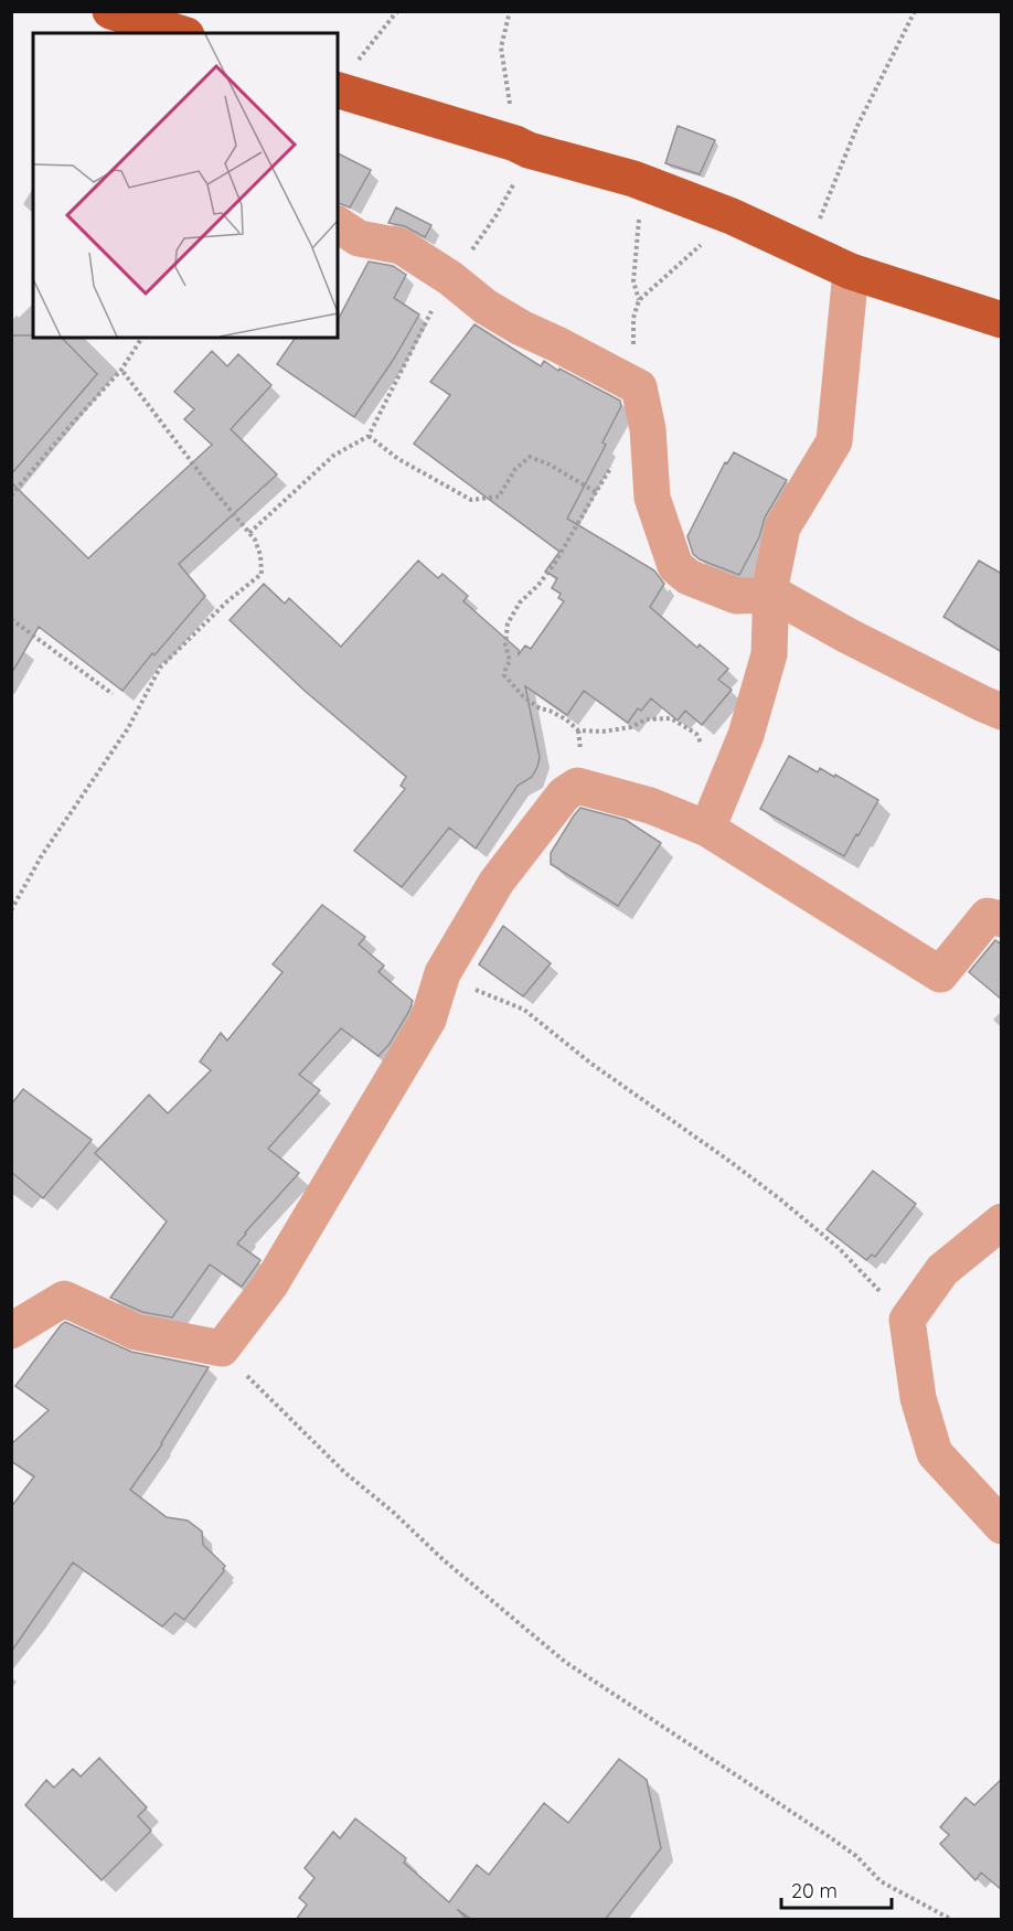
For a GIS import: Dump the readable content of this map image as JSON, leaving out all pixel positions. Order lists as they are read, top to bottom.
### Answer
{
  "scale_bar": "20 m"
}
